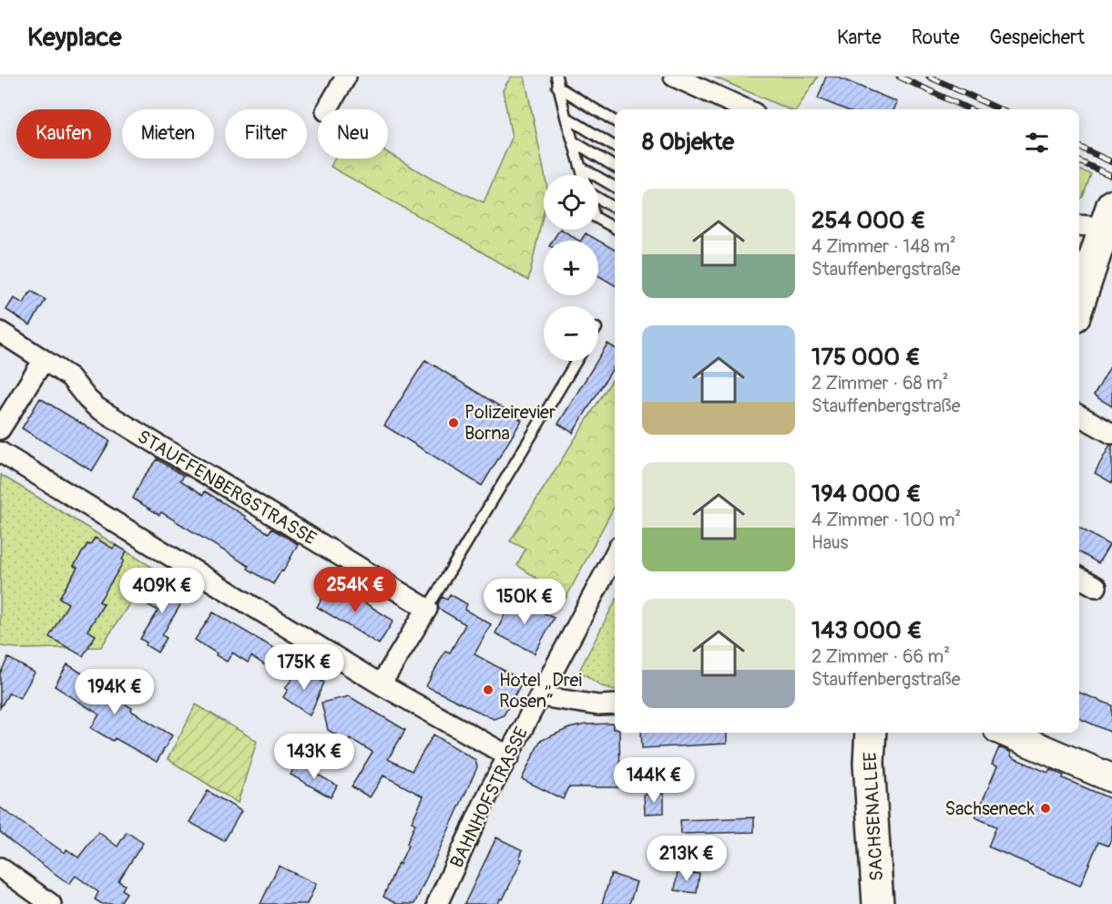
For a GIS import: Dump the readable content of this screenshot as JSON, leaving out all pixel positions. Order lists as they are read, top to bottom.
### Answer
{
  "streets": {
    "main road": ["SACHSENALLEE"],
    "street": ["STAUFFENBERGSTRASSE", "BAHNHOFSTRASSE"]
  },
  "places": ["Polizeirevier Borna", "Hotel „Drei Rosen“", "Sachseneck"],
  "page": {
    "header": "Keyplace",
    "nav": ["Karte", "Route", "Gespeichert"],
    "chip": [
      "Kaufen",
      "Mieten",
      "Filter",
      "Neu"
    ],
    "heading": "8 Objekte",
    "map_buttons": ["+", "−"],
    "list": [
      {
        "name": "254 000 €",
        "note": "4 Zimmer · 148 m² · Stauffenbergstraße"
      },
      {
        "name": "175 000 €",
        "note": "2 Zimmer · 68 m² · Stauffenbergstraße"
      },
      {
        "name": "194 000 €",
        "note": "4 Zimmer · 100 m² · Haus"
      },
      {
        "name": "143 000 €",
        "note": "2 Zimmer · 66 m² · Stauffenbergstraße"
      }
    ],
    "price": [
      "254K €",
      "409K €",
      "150K €",
      "175K €",
      "194K €",
      "143K €",
      "144K €",
      "213K €"
    ]
  }
}
